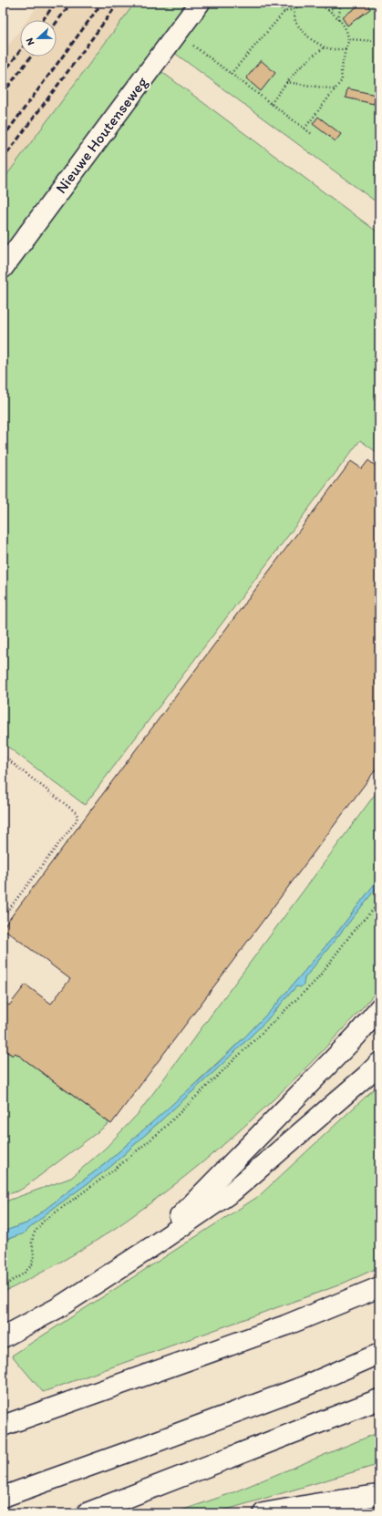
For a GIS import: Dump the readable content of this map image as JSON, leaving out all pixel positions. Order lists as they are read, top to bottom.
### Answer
{
  "streets": {
    "main road": ["Nieuwe Houtenseweg"]
  },
  "north": "left"
}
